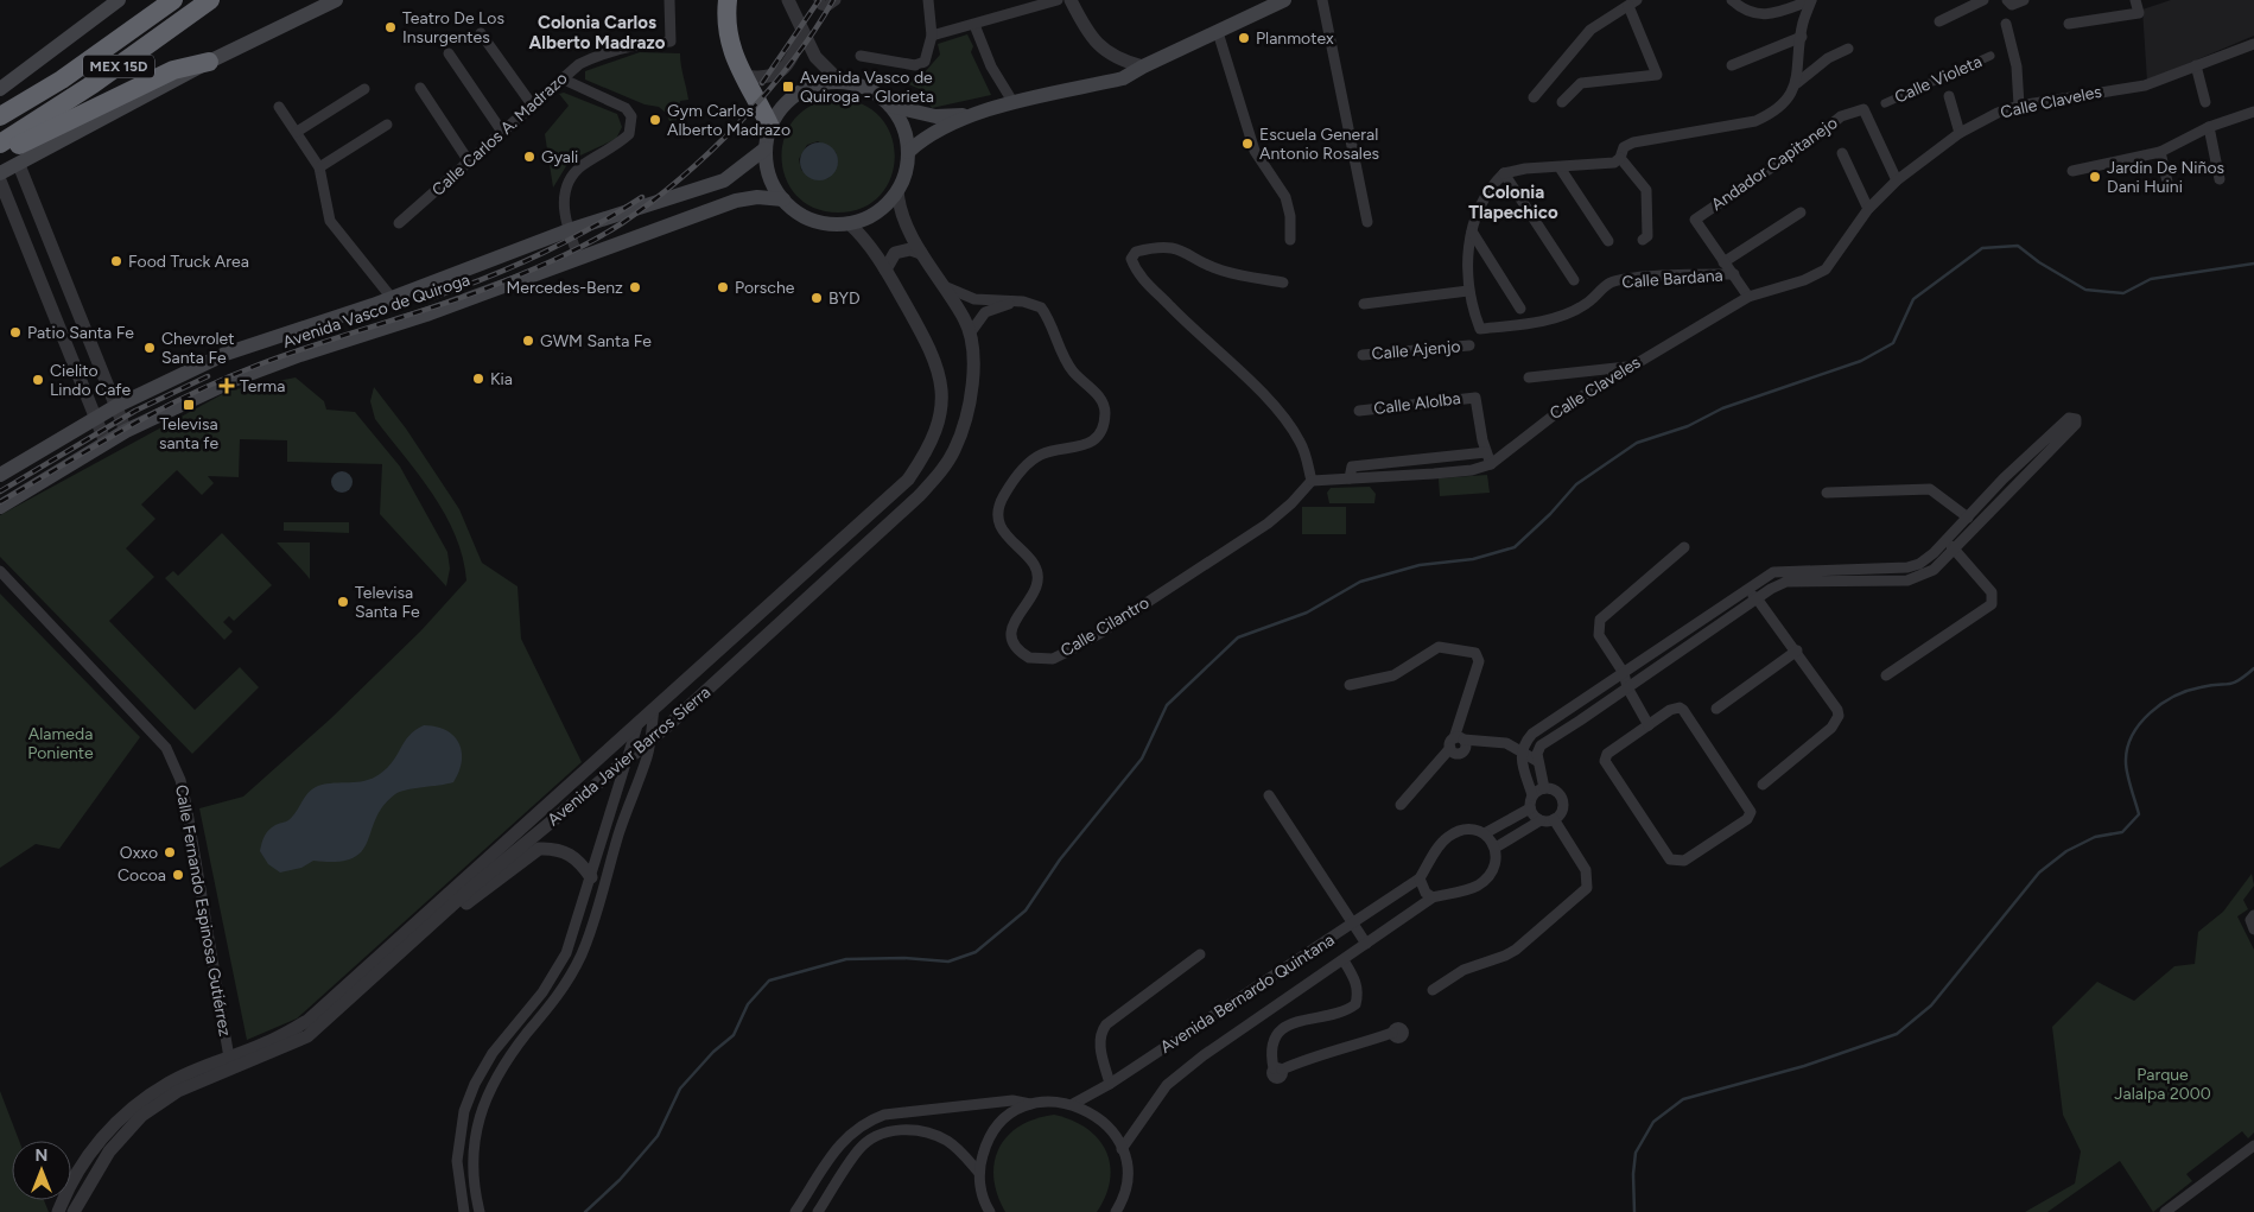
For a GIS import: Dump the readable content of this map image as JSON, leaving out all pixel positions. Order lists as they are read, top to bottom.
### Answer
{
  "streets": {
    "highway": ["MEX 15D"],
    "main road": ["Avenida Vasco de Quiroga"],
    "street": [
      "Calle Violeta",
      "Calle Claveles",
      "Calle Carlos A. Madrazo",
      "Andador Capitanejo",
      "Calle Bardana",
      "Calle Ajenjo",
      "Calle Alolba",
      "Calle Cilantro",
      "Avenida Javier Barros Sierra",
      "Calle Fernando Espinosa Gutiérrez",
      "Avenida Bernardo Quintana"
    ]
  },
  "crossings": [
    ["Calle Claveles", "Andador Capitanejo"],
    ["Calle Claveles", "Calle Cilantro"],
    ["Avenida Vasco de Quiroga", "Avenida Javier Barros Sierra"],
    ["Calle Cilantro", "Avenida Javier Barros Sierra"],
    ["Avenida Javier Barros Sierra", "Calle Fernando Espinosa Gutiérrez"]
  ],
  "districts": ["Colonia Carlos Alberto Madrazo", "Colonia Tlapechico"],
  "parks": ["Alameda Poniente", "Parque Jalalpa 2000"],
  "places": {
    "other": [
      "Teatro De Los Insurgentes",
      "Planmotex",
      "Gym Carlos Alberto Madrazo",
      "Escuela General Antonio Rosales",
      "Gyali",
      "Jardin De Niños Dani Huini",
      "Food Truck Area",
      "Mercedes-Benz",
      "Porsche",
      "BYD",
      "Patio Santa Fe",
      "GWM Santa Fe",
      "Chevrolet Santa Fe",
      "Kia",
      "Cielito Lindo Cafe",
      "Televisa Santa Fe",
      "Oxxo",
      "Cocoa"
    ],
    "transit": ["Avenida Vasco de Quiroga - Glorieta", "Televisa santa fe"],
    "health": ["Terma"]
  },
  "north": "top"
}
